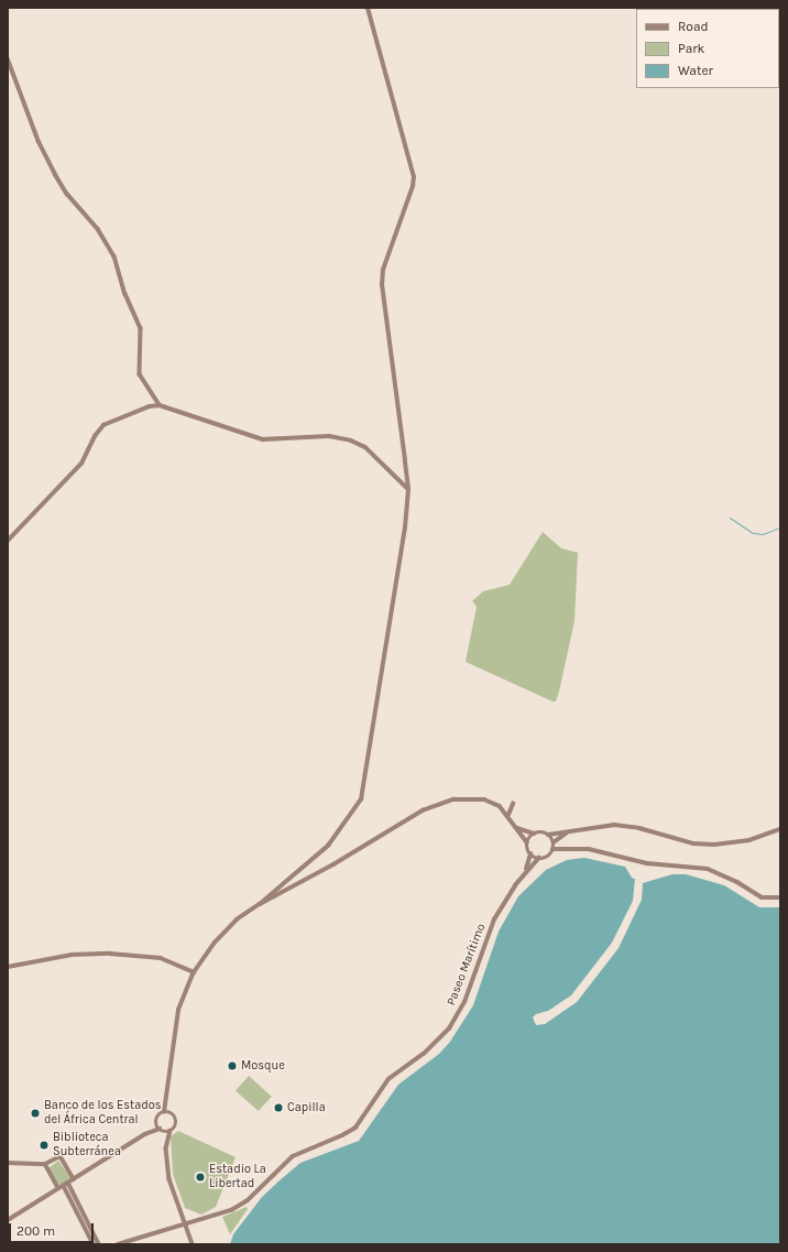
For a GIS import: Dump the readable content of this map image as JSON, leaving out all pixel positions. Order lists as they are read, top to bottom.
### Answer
{
  "streets": {
    "main road": ["Paseo Marítimo"]
  },
  "places": [
    "Mosque",
    "Capilla",
    "Banco de los Estados del África Central",
    "Biblioteca Subterránea",
    "Estadio La Libertad"
  ],
  "legend": ["Road", "Park", "Water"],
  "scale_bar": "200 m"
}
